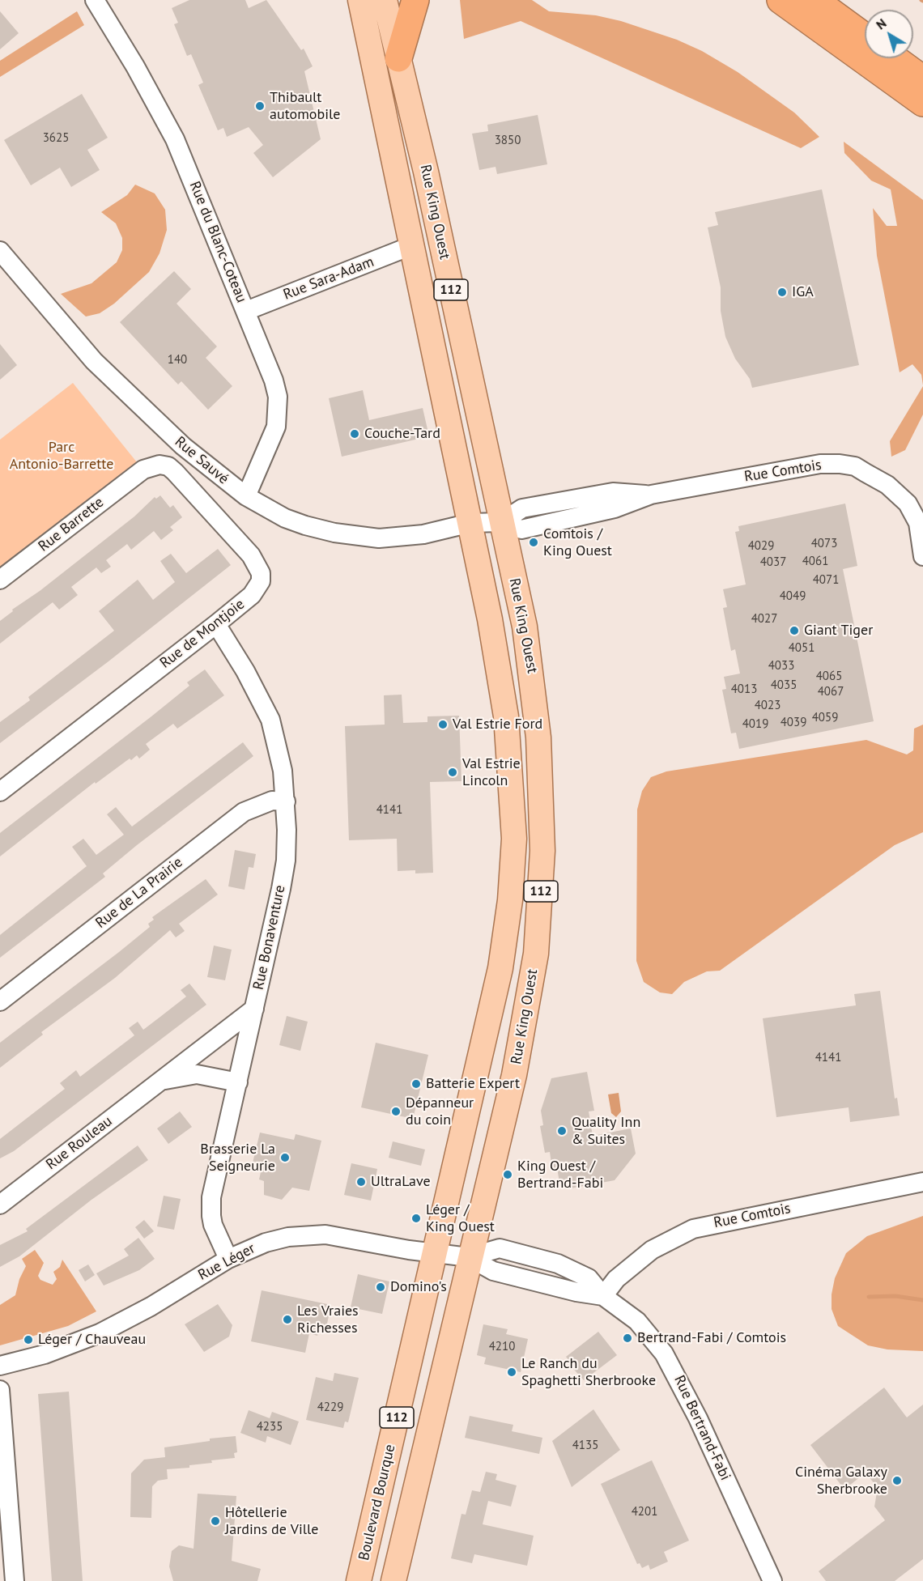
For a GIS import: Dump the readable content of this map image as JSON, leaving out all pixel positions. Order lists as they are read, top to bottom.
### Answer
{
  "streets": {
    "main road": ["Rue King Ouest", "112", "Boulevard Bourque"],
    "street": [
      "Rue du Blanc-Coteau",
      "Rue Sara-Adam",
      "Rue Sauvé",
      "Rue Comtois",
      "Rue Barrette",
      "Rue de Montjoie",
      "Rue de La Prairie",
      "Rue Bonaventure",
      "Rue Rouleau",
      "Rue Léger",
      "Rue Bertrand-Fabi"
    ]
  },
  "crossings": [
    ["Rue King Ouest", "Rue Sara-Adam"],
    ["Rue King Ouest", "112"],
    ["Rue King Ouest", "Rue Sauvé"],
    ["Rue King Ouest", "Rue Comtois"],
    ["Rue King Ouest", "Rue Léger"],
    ["Rue King Ouest", "Rue Bertrand-Fabi"],
    ["Rue King Ouest", "Boulevard Bourque"],
    ["Rue du Blanc-Coteau", "Rue Sara-Adam"],
    ["Rue du Blanc-Coteau", "Rue Sauvé"],
    ["112", "Rue Léger"],
    ["112", "Rue Bertrand-Fabi"],
    ["Rue Sauvé", "Rue Comtois"],
    ["Rue Comtois", "Rue Bertrand-Fabi"],
    ["Rue Barrette", "Rue de Montjoie"],
    ["Rue de Montjoie", "Rue Bonaventure"],
    ["Rue de La Prairie", "Rue Bonaventure"],
    ["Rue Bonaventure", "Rue Rouleau"],
    ["Rue Bonaventure", "Rue Léger"],
    ["Rue Léger", "Rue Bertrand-Fabi"],
    ["Rue Léger", "Boulevard Bourque"]
  ],
  "parks": ["Parc Antonio-Barrette"],
  "places": [
    "Thibault automobile",
    "IGA",
    "Couche-Tard",
    "Comtois / King Ouest",
    "Giant Tiger",
    "Val Estrie Ford",
    "Val Estrie Lincoln",
    "Batterie Expert",
    "Dépanneur du coin",
    "Quality Inn & Suites",
    "Brasserie La Seigneurie",
    "King Ouest / Bertrand-Fabi",
    "UltraLave",
    "Léger / King Ouest",
    "Domino's",
    "Les Vraies Richesses",
    "Bertrand-Fabi / Comtois",
    "Léger / Chauveau",
    "Le Ranch du Spaghetti Sherbrooke",
    "Cinéma Galaxy Sherbrooke",
    "Hôtellerie Jardins de Ville"
  ],
  "house_numbers": [
    "3625",
    "3850",
    "140",
    "4073",
    "4029",
    "4061",
    "4037",
    "4071",
    "4049",
    "4027",
    "4051",
    "4033",
    "4065",
    "4035",
    "4013",
    "4067",
    "4023",
    "4059",
    "4039",
    "4019",
    "4141",
    "4141",
    "4210",
    "4229",
    "4235",
    "4135",
    "4201"
  ],
  "north": "top left"
}
